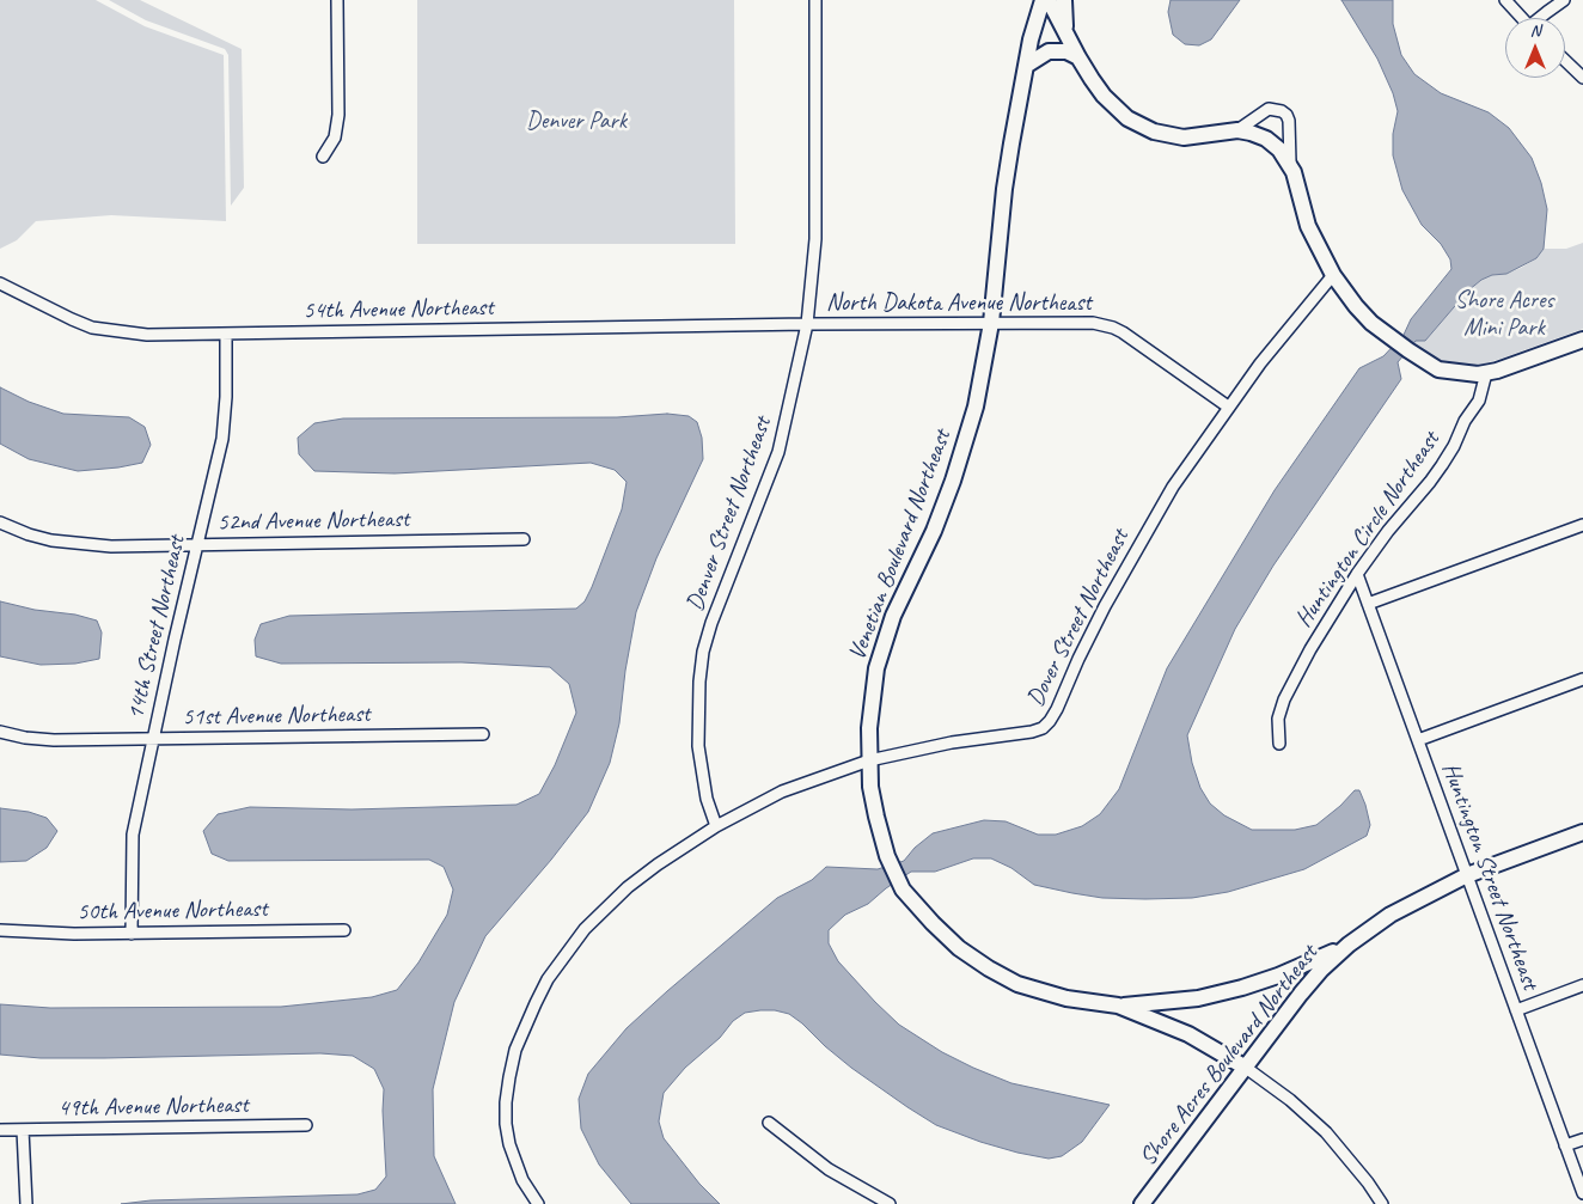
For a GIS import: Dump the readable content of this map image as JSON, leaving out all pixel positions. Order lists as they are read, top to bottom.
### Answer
{
  "streets": {
    "street": [
      "North Dakota Avenue Northeast",
      "54th Avenue Northeast",
      "Denver Street Northeast",
      "52nd Avenue Northeast",
      "Huntington Circle Northeast",
      "Venetian Boulevard Northeast",
      "Dover Street Northeast",
      "14th Street Northeast",
      "51st Avenue Northeast",
      "Huntington Street Northeast",
      "50th Avenue Northeast",
      "Shore Acres Boulevard Northeast",
      "49th Avenue Northeast"
    ]
  },
  "crossings": [
    ["North Dakota Avenue Northeast", "54th Avenue Northeast"],
    ["North Dakota Avenue Northeast", "Denver Street Northeast"],
    ["North Dakota Avenue Northeast", "Venetian Boulevard Northeast"],
    ["North Dakota Avenue Northeast", "Dover Street Northeast"],
    ["54th Avenue Northeast", "Denver Street Northeast"],
    ["54th Avenue Northeast", "14th Street Northeast"],
    ["Denver Street Northeast", "Dover Street Northeast"],
    ["52nd Avenue Northeast", "14th Street Northeast"],
    ["Huntington Circle Northeast", "Huntington Street Northeast"],
    ["Venetian Boulevard Northeast", "Dover Street Northeast"],
    ["Venetian Boulevard Northeast", "Shore Acres Boulevard Northeast"],
    ["14th Street Northeast", "51st Avenue Northeast"],
    ["14th Street Northeast", "50th Avenue Northeast"],
    ["Huntington Street Northeast", "Shore Acres Boulevard Northeast"]
  ],
  "parks": ["Denver Park", "Shore Acres Mini Park"],
  "north": "top"
}
